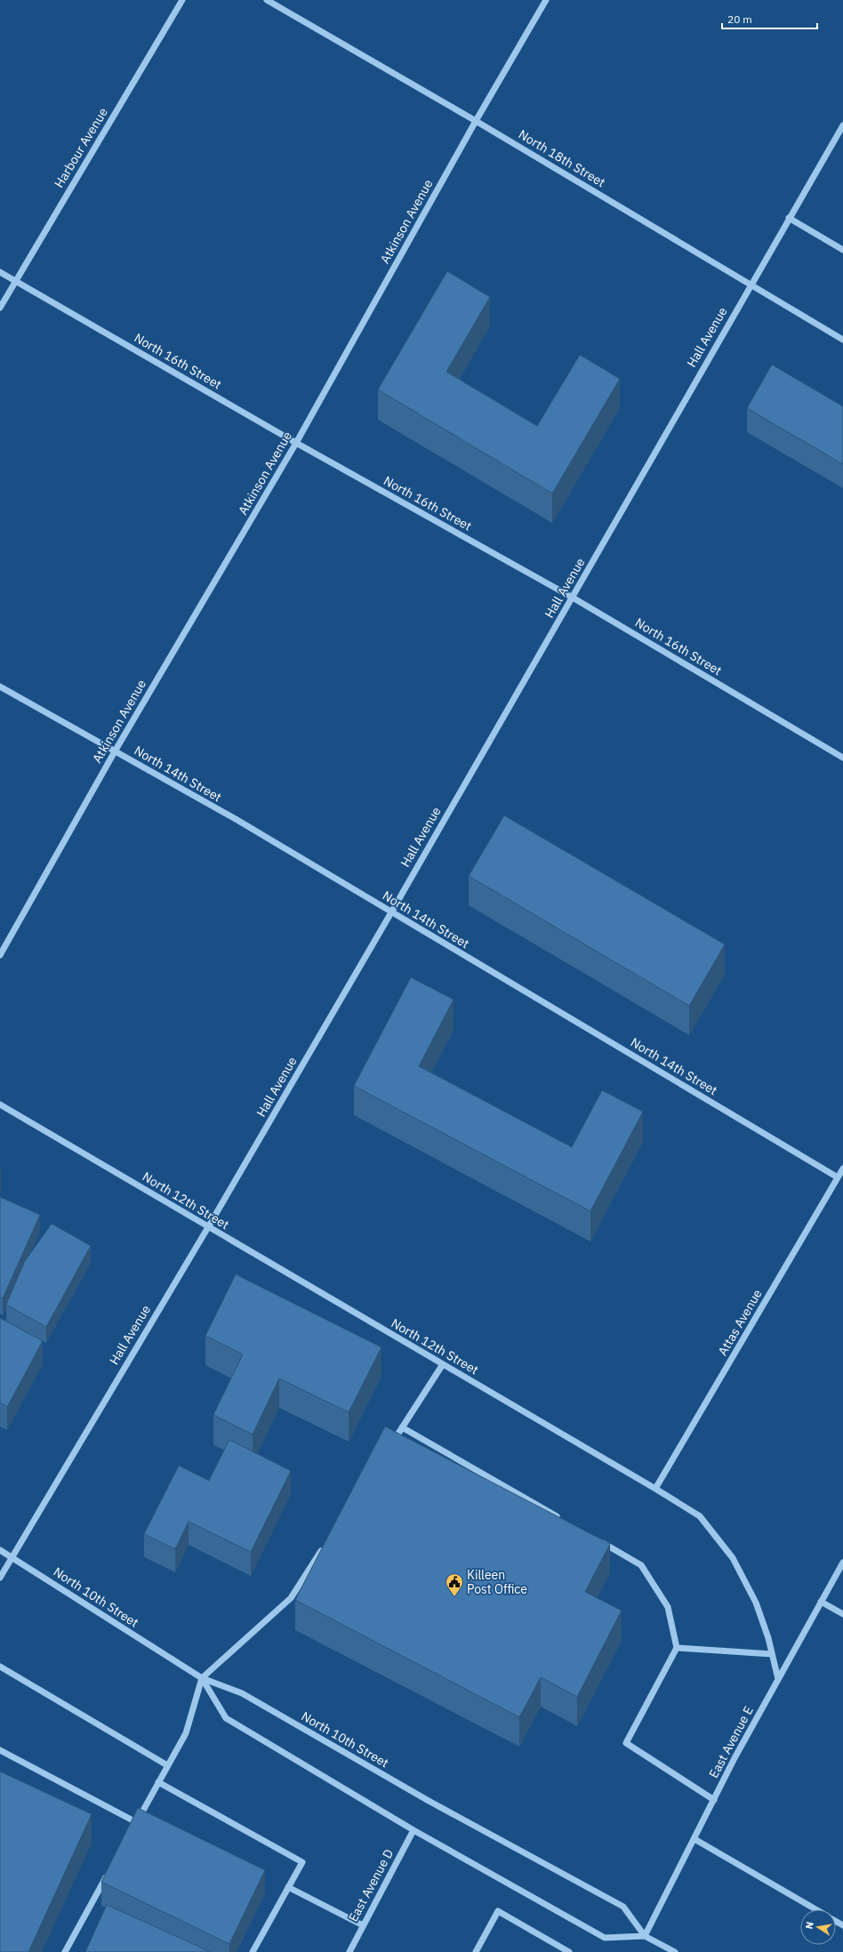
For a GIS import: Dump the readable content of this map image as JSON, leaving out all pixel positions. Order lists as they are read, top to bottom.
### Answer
{
  "streets": {
    "street": [
      "Harbour Avenue",
      "North 18th Street",
      "Atkinson Avenue",
      "Hall Avenue",
      "North 16th Street",
      "North 14th Street",
      "North 12th Street",
      "Attas Avenue",
      "North 10th Street",
      "East Avenue E",
      "East Avenue D"
    ]
  },
  "crossings": [
    ["Harbour Avenue", "North 16th Street"],
    ["North 18th Street", "Atkinson Avenue"],
    ["North 18th Street", "Hall Avenue"],
    ["Atkinson Avenue", "North 16th Street"],
    ["Atkinson Avenue", "North 14th Street"],
    ["Hall Avenue", "North 16th Street"],
    ["Hall Avenue", "North 14th Street"],
    ["Hall Avenue", "North 12th Street"],
    ["Hall Avenue", "North 10th Street"],
    ["North 14th Street", "Attas Avenue"],
    ["North 12th Street", "Attas Avenue"],
    ["North 12th Street", "East Avenue E"],
    ["North 10th Street", "East Avenue E"]
  ],
  "places": {
    "public building": ["Killeen Post Office"]
  },
  "scale_bar": "20 m",
  "north": "left"
}
